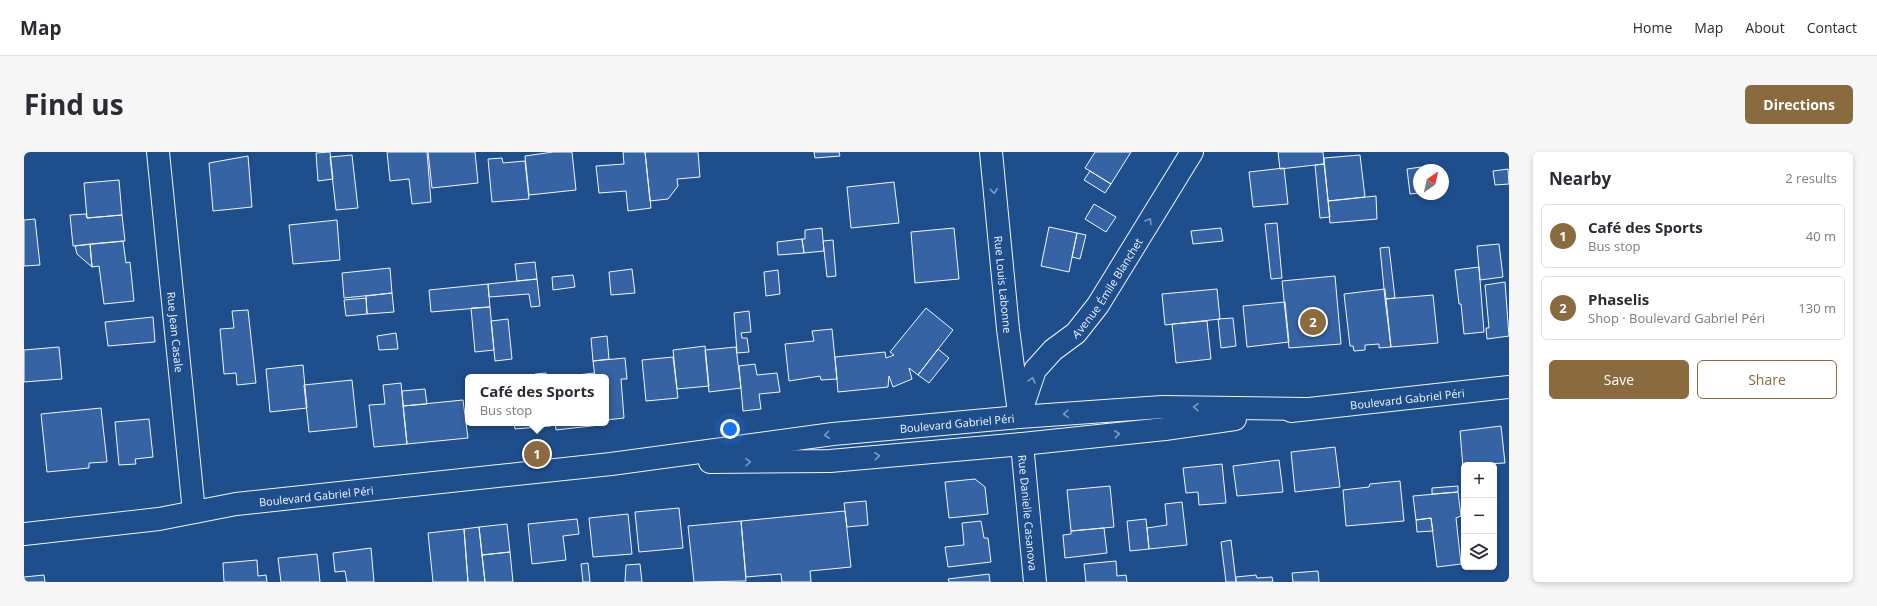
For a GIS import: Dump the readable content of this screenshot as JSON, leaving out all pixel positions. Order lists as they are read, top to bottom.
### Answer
{
  "streets": {
    "main road": [
      "Rue Louis Labonne",
      "Avenue Émile Blanchet",
      "Rue Jean Casale",
      "Boulevard Gabriel Péri",
      "Rue Danielle Casanova"
    ]
  },
  "crossings": [
    ["Rue Louis Labonne", "Avenue Émile Blanchet"],
    ["Rue Louis Labonne", "Boulevard Gabriel Péri"],
    ["Rue Louis Labonne", "Rue Danielle Casanova"],
    ["Avenue Émile Blanchet", "Boulevard Gabriel Péri"],
    ["Rue Jean Casale", "Boulevard Gabriel Péri"],
    ["Boulevard Gabriel Péri", "Rue Danielle Casanova"]
  ],
  "one_way": ["Rue Louis Labonne", "Avenue Émile Blanchet"],
  "north": "top right",
  "page": {
    "header": "Map",
    "nav": [
      "Home",
      "Map",
      "About",
      "Contact"
    ],
    "title": "Find us",
    "buttons": [
      "Directions",
      ["Save", "Share"]
    ],
    "heading": ["Nearby", "2 results"],
    "list": [
      {
        "mark": "1",
        "name": "Café des Sports",
        "note": "Bus stop",
        "value": "40 m"
      },
      {
        "mark": "2",
        "name": "Phaselis",
        "note": "Shop · Boulevard Gabriel Péri",
        "value": "130 m"
      }
    ],
    "pins": ["2", "1"],
    "popup": ["Café des Sports", "Bus stop"],
    "map_buttons": ["+", "−"]
  }
}
